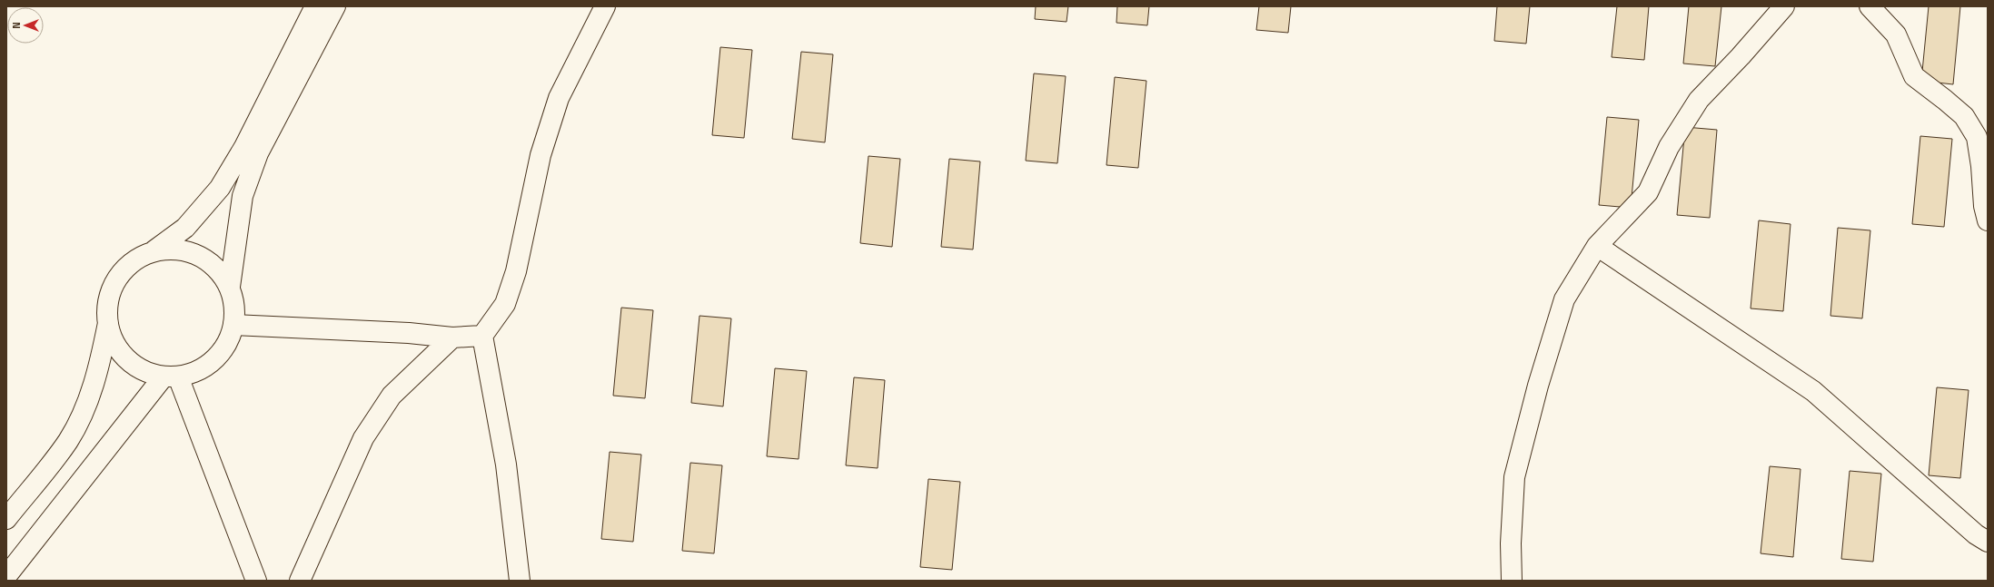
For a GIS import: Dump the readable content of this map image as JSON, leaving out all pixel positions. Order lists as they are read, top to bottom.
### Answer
{
  "north": "left"
}
